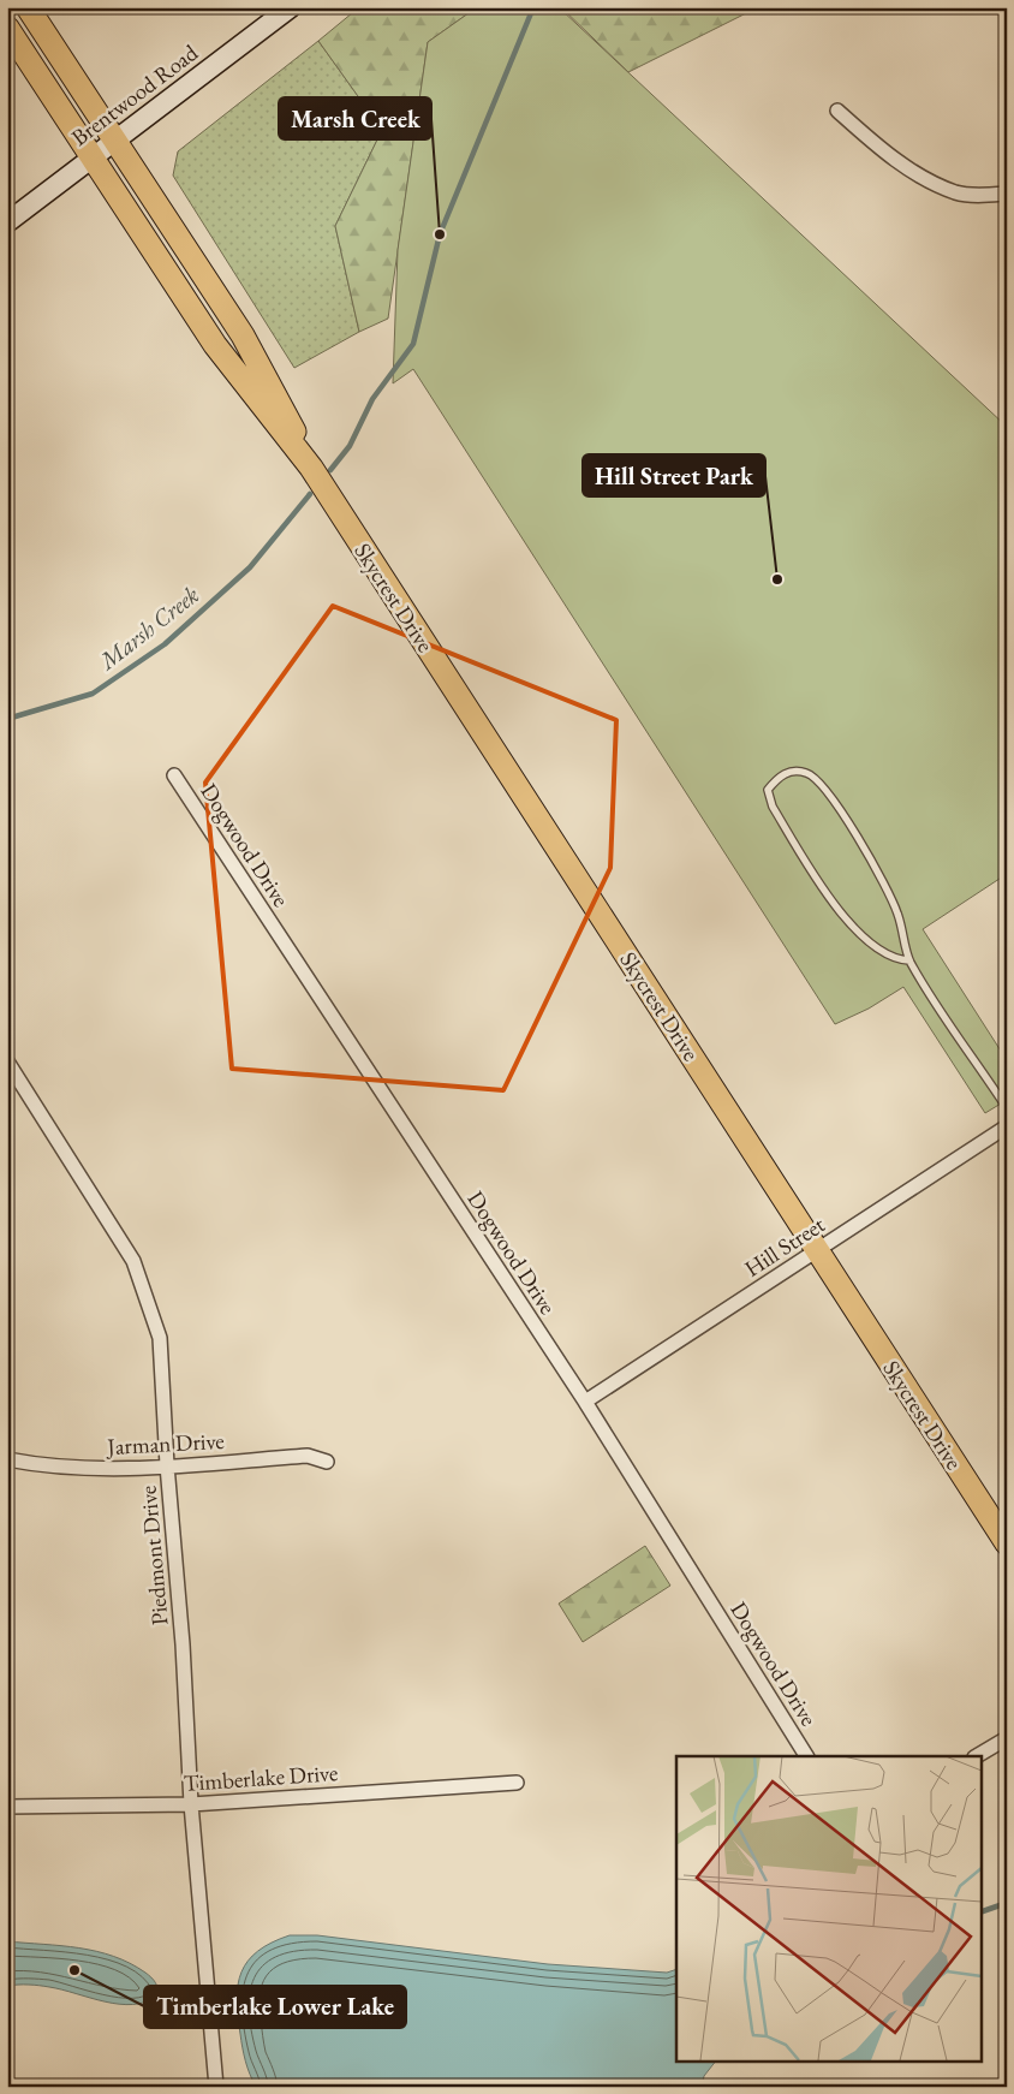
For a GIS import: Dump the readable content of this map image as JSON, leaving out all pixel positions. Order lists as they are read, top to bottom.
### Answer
{
  "streets": {
    "main road": ["Brentwood Road", "Skycrest Drive"],
    "street": [
      "Dogwood Drive",
      "Hill Street",
      "Jarman Drive",
      "Piedmont Drive",
      "Timberlake Drive"
    ]
  },
  "crossings": [
    ["Brentwood Road", "Skycrest Drive"],
    ["Skycrest Drive", "Hill Street"],
    ["Dogwood Drive", "Hill Street"],
    ["Jarman Drive", "Piedmont Drive"],
    ["Piedmont Drive", "Timberlake Drive"]
  ],
  "water": ["Marsh Creek"],
  "places": ["Marsh Creek", "Hill Street Park", "Timberlake Lower Lake"]
}
